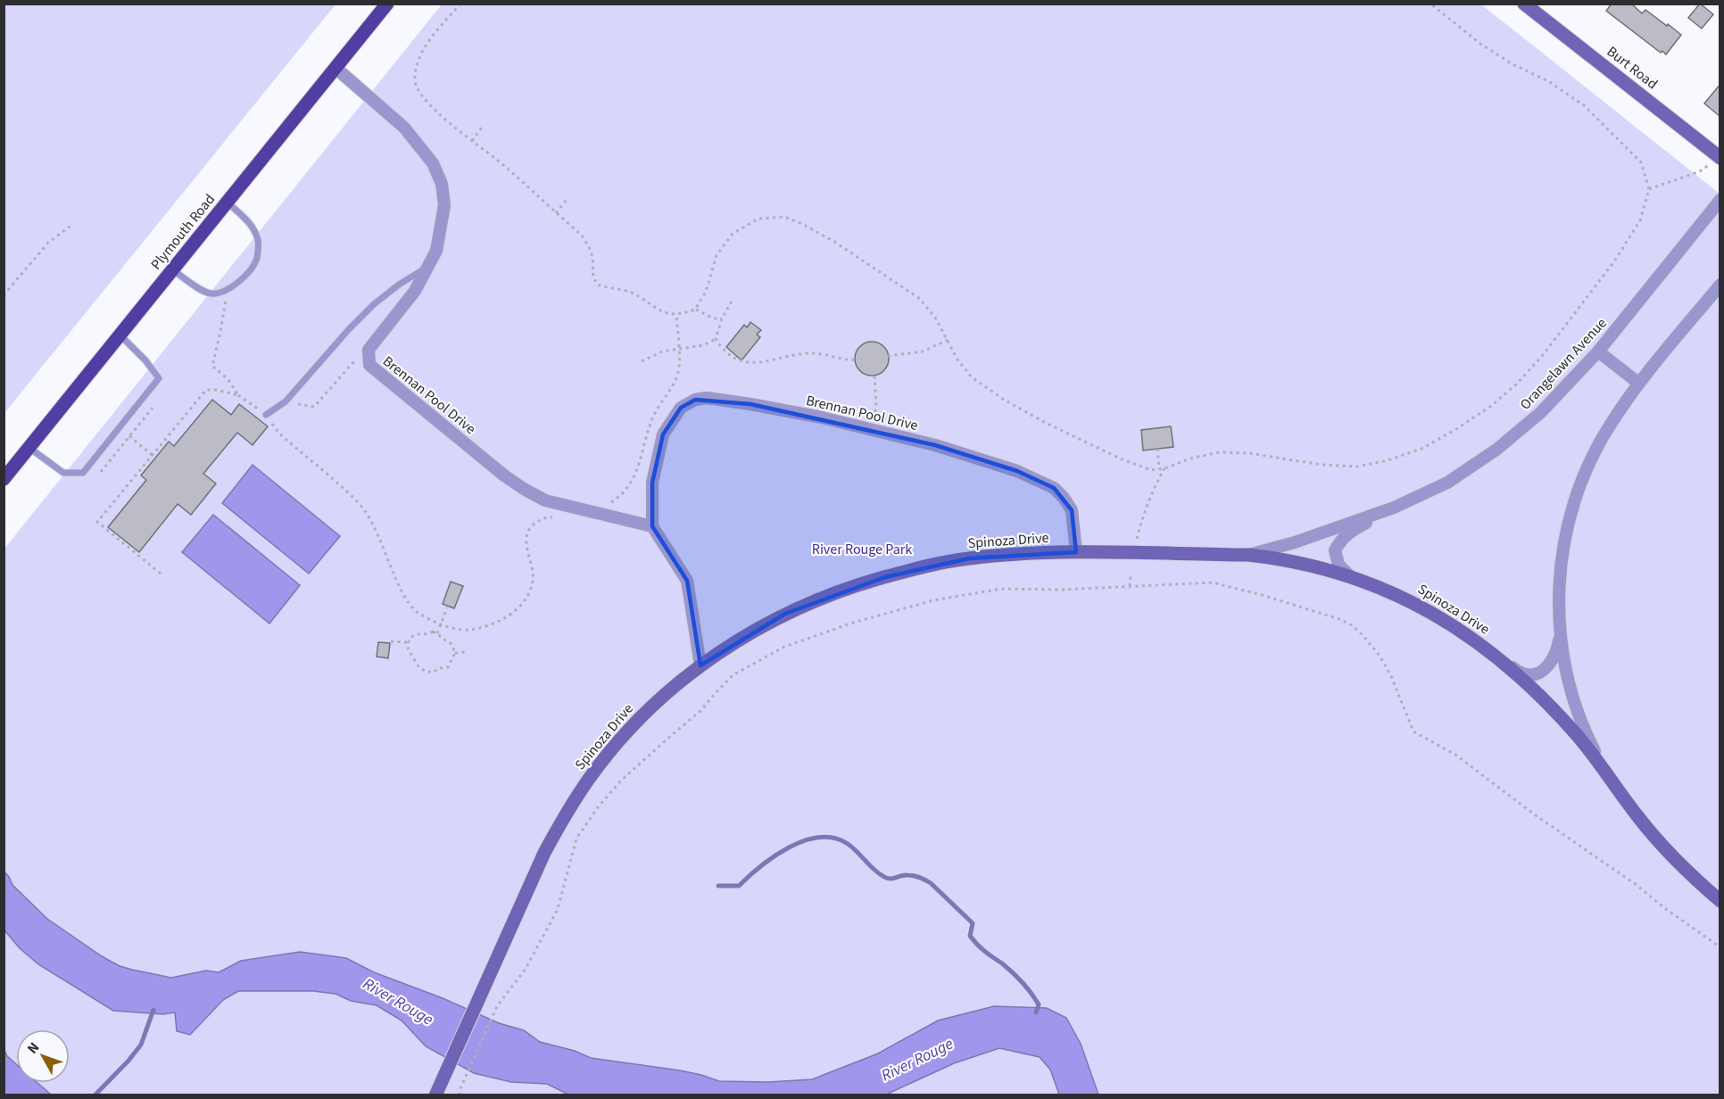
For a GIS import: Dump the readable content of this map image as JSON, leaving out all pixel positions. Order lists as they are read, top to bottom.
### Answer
{
  "streets": {
    "main road": ["Plymouth Road"],
    "street": [
      "Burt Road",
      "Orangelawn Avenue",
      "Brennan Pool Drive",
      "Spinoza Drive"
    ]
  },
  "crossings": [
    ["Plymouth Road", "Brennan Pool Drive"],
    ["Orangelawn Avenue", "Spinoza Drive"],
    ["Brennan Pool Drive", "Spinoza Drive"]
  ],
  "water": ["River Rouge"],
  "parks": ["River Rouge Park"],
  "north": "top left"
}
